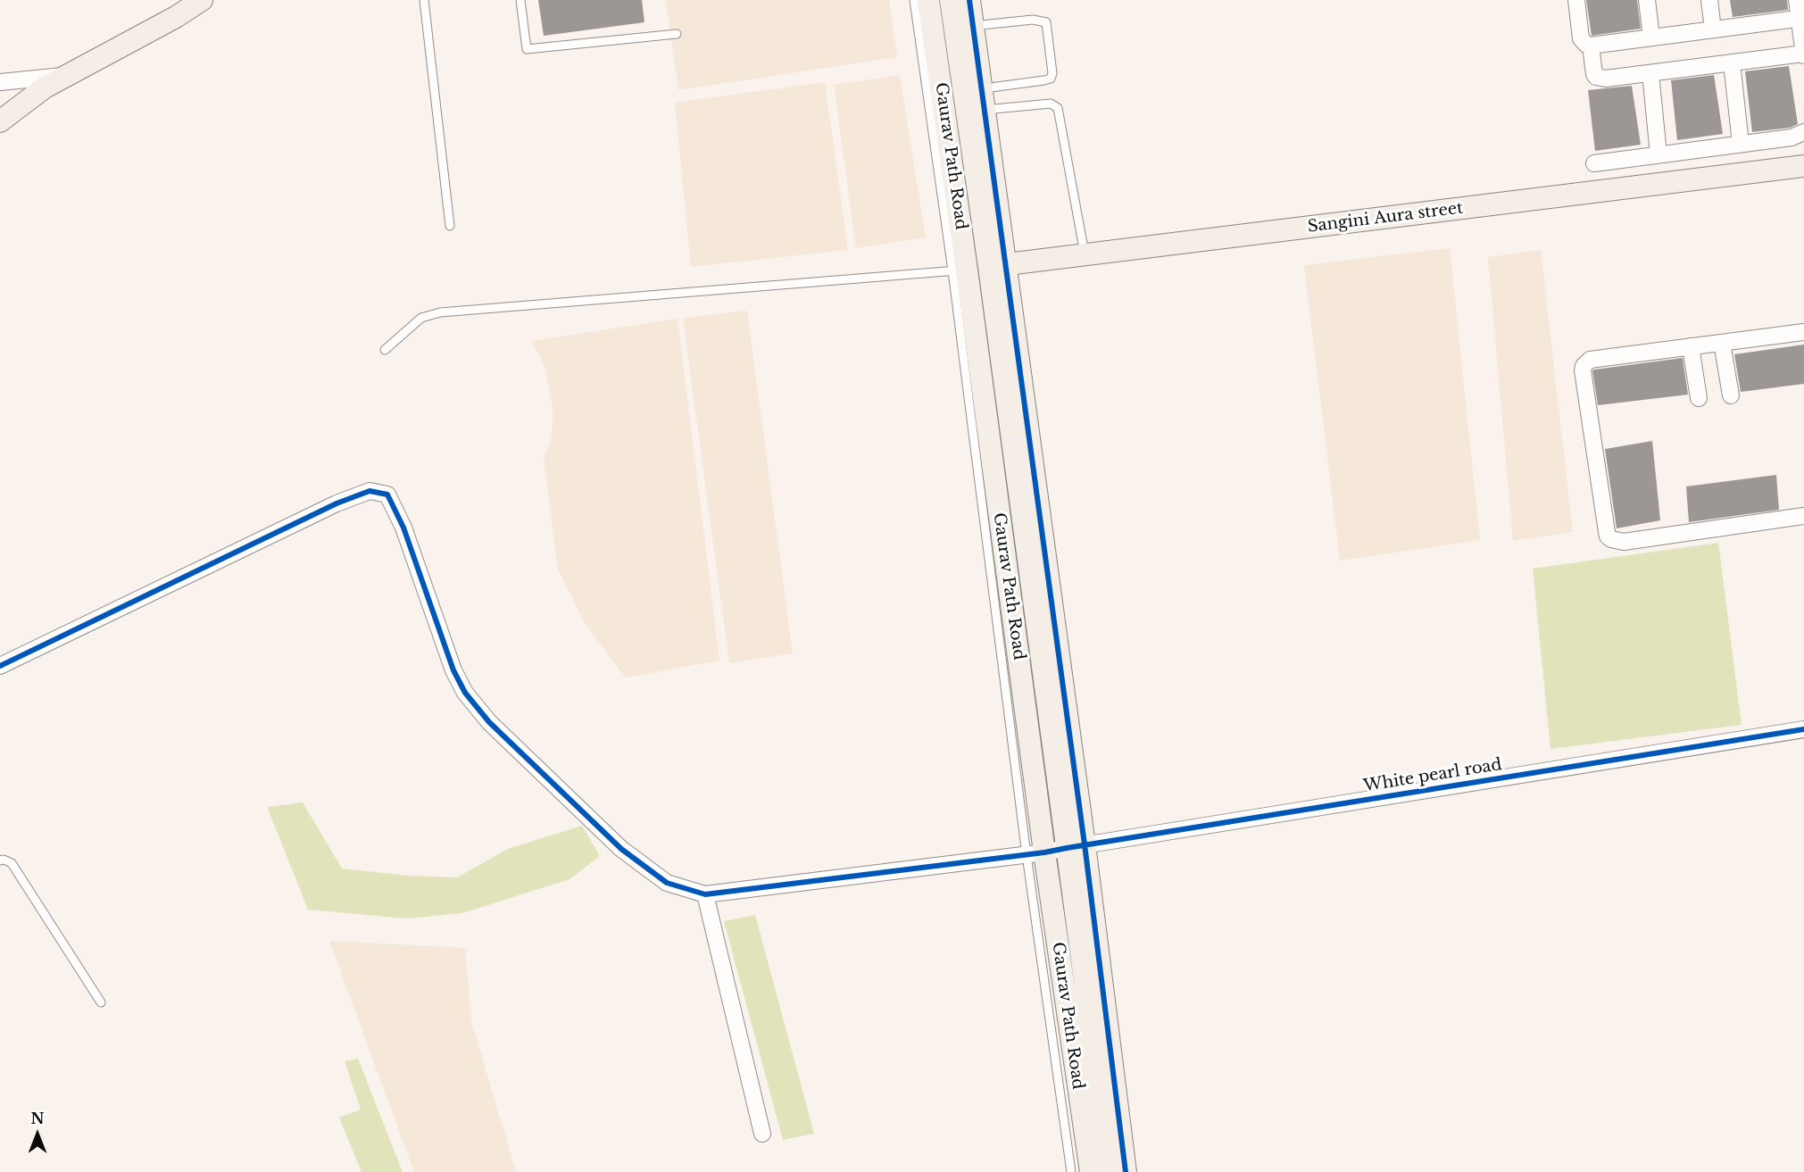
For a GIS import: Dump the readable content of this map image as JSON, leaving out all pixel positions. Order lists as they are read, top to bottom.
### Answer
{
  "streets": {
    "main road": ["Gaurav Path Road", "Sangini Aura street"],
    "street": ["White pearl road"]
  },
  "crossings": [
    ["Gaurav Path Road", "Sangini Aura street"],
    ["Gaurav Path Road", "White pearl road"]
  ],
  "north": "top"
}
